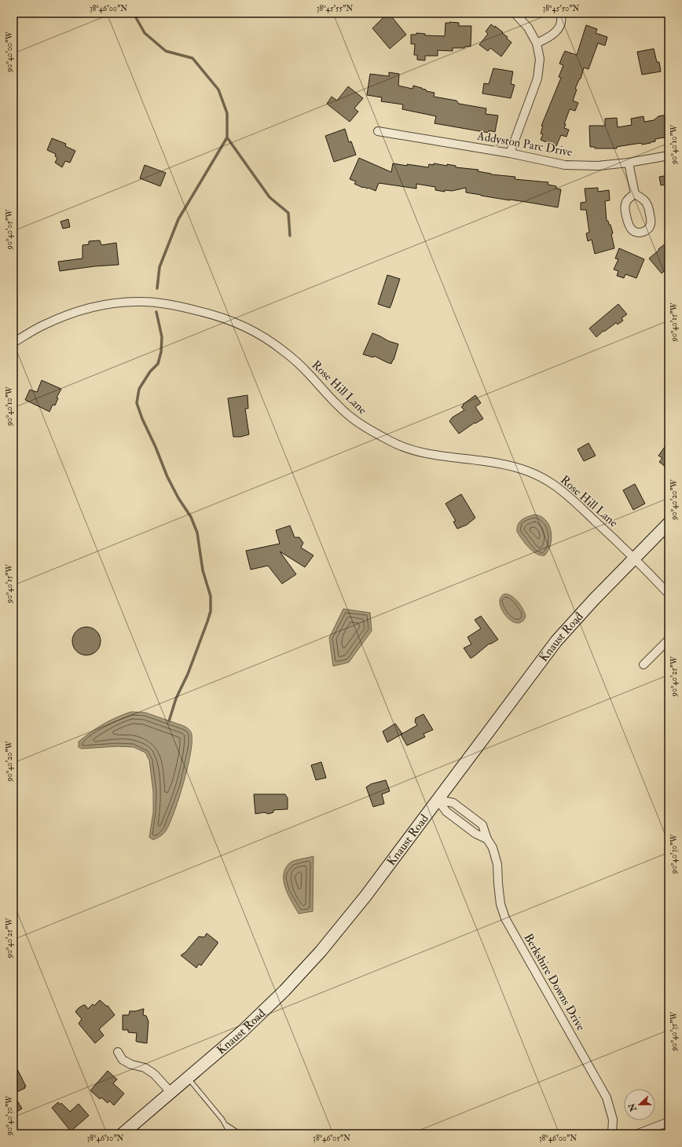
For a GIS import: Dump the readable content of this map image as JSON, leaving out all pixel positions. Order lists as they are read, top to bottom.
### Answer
{
  "streets": {
    "main road": ["Knaust Road"],
    "street": ["Addyston Parc Drive", "Rose Hill Lane", "Berkshire Downs Drive"]
  },
  "crossings": [
    ["Rose Hill Lane", "Knaust Road"],
    ["Knaust Road", "Berkshire Downs Drive"]
  ],
  "north": "left",
  "coordinates": [
    "38°46'00\"N",
    "38°45'55\"N",
    "38°45'50\"N",
    "90°40'00\"W",
    "90°40'10\"W",
    "90°40'05\"W",
    "90°40'15\"W",
    "90°40'20\"W",
    "90°40'25\"W",
    "90°40'30\"W",
    "90°40'35\"W",
    "38°46'10\"N",
    "38°46'05\"N"
  ]
}
